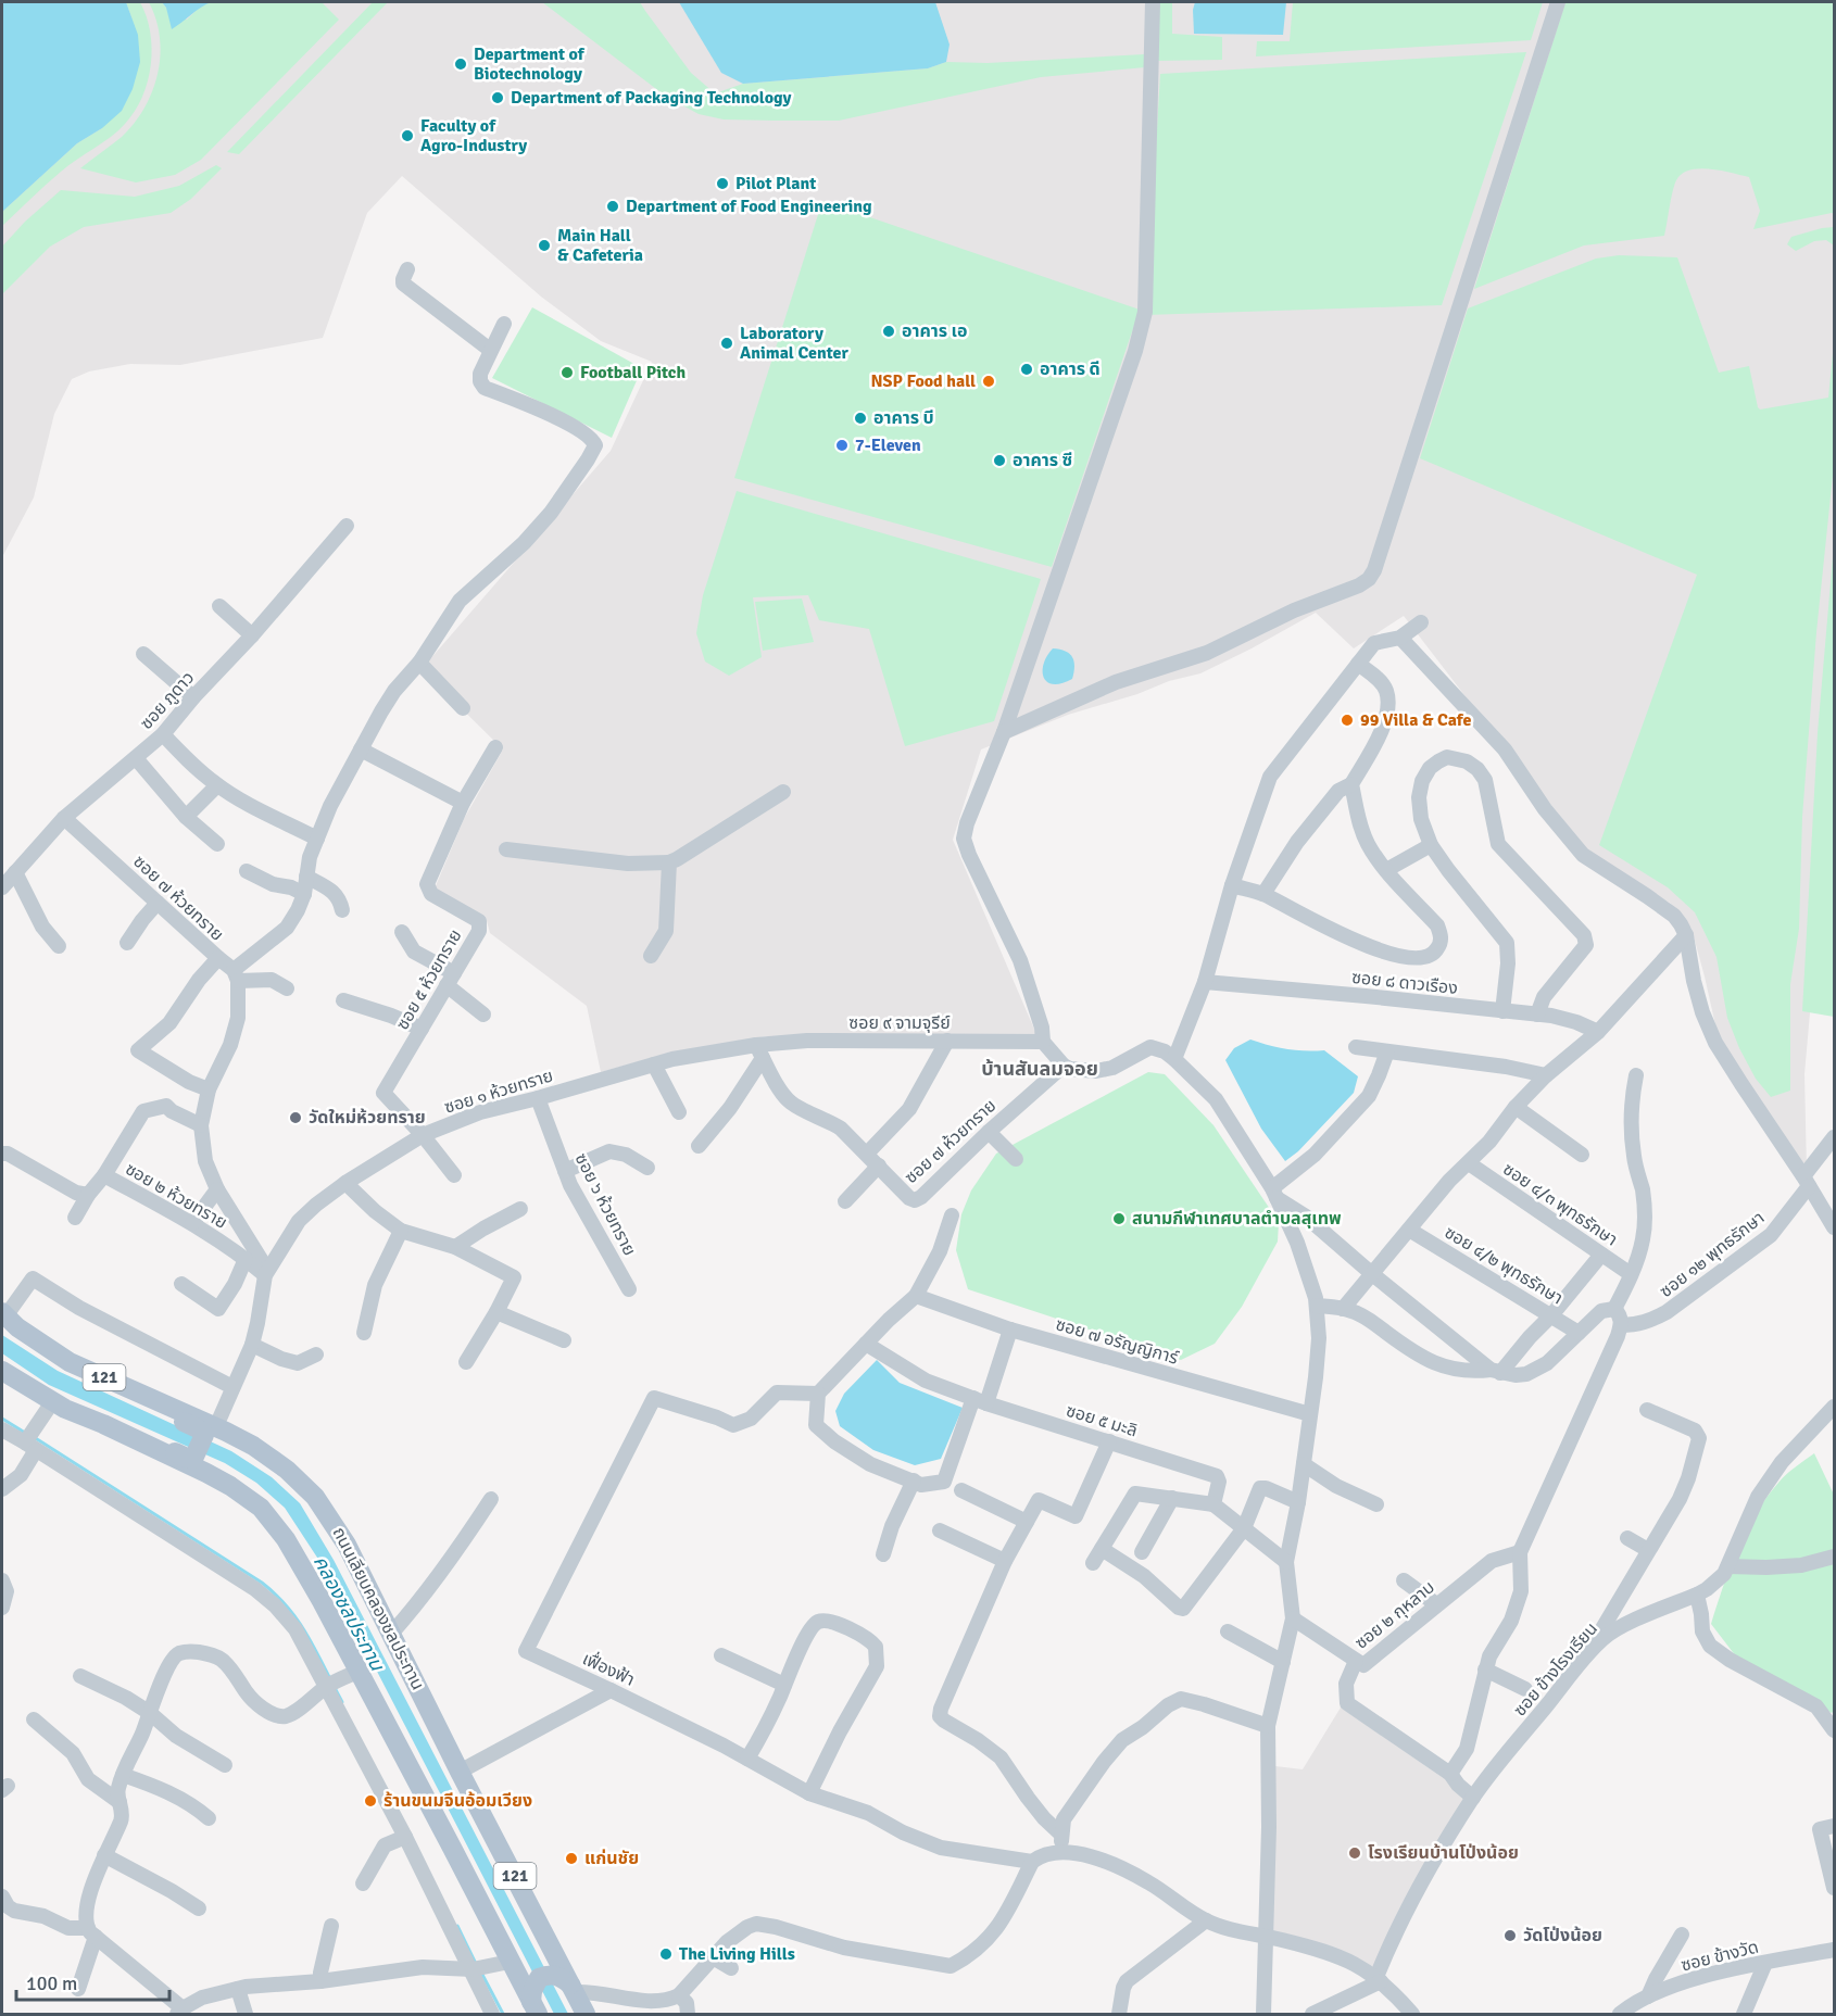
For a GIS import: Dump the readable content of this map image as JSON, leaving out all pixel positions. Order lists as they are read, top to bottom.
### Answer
{
  "streets": {
    "main road": ["121", "ถนนเลียบคลองชลประทาน"],
    "street": [
      "ซอย ภูดาว",
      "ซอย ๗ ห้วยทราย",
      "ซอย ๕ ห้วยทราย",
      "ซอย ๘ ดาวเรือง",
      "ซอย ๙ จามจุรีย์",
      "ซอย ๑ ห้วยทราย",
      "ซอย ๒ ห้วยทราย",
      "ซอย ๖ ห้วยทราย",
      "ซอย ๔/๓ พุทธรักษา",
      "ซอย ๑๒ พุทธรักษา",
      "ซอย ๔/๒ พุทธรักษา",
      "ซอย ๗ อรัญญิการ์",
      "ซอย ๕ มะลิ",
      "ซอย ๒ กุหลาบ",
      "เฟื่องฟ้า",
      "ซอย ข้างโรงเรียน",
      "ซอย ข้างวัด"
    ]
  },
  "crossings": [
    ["ซอย ภูดาว", "ซอย ๗ ห้วยทราย"],
    ["ซอย ๗ ห้วยทราย", "ซอย ๙ จามจุรีย์"],
    ["ซอย ๗ ห้วยทราย", "ซอย ๑ ห้วยทราย"],
    ["ซอย ๕ ห้วยทราย", "ซอย ๑ ห้วยทราย"],
    ["ซอย ๙ จามจุรีย์", "ซอย ๑ ห้วยทราย"],
    ["ซอย ๑ ห้วยทราย", "ซอย ๒ ห้วยทราย"],
    ["ซอย ๑ ห้วยทราย", "ซอย ๖ ห้วยทราย"],
    ["ซอย ๑ ห้วยทราย", "ถนนเลียบคลองชลประทาน"]
  ],
  "districts": ["บ้านสันลมจอย"],
  "water": ["คลองชลประทาน"],
  "places": [
    "Department of Biotechnology",
    "Department of Packaging Technology",
    "Faculty of Agro-Industry",
    "Pilot Plant",
    "Department of Food Engineering",
    "Main Hall & Cafeteria",
    "อาคาร เอ",
    "Laboratory Animal Center",
    "อาคาร ดี",
    "Football Pitch",
    "NSP Food hall",
    "อาคาร บี",
    "7-Eleven",
    "อาคาร ซี",
    "99 Villa & Cafe",
    "วัดใหม่ห้วยทราย",
    "สนามกีฬาเทศบาลตำบลสุเทพ",
    "ร้านขนมจีนอ้อมเวียง",
    "โรงเรียนบ้านโป่งน้อย",
    "แก่นชัย",
    "วัดโป่งน้อย",
    "The Living Hills"
  ],
  "scale_bar": "100 m"
}
